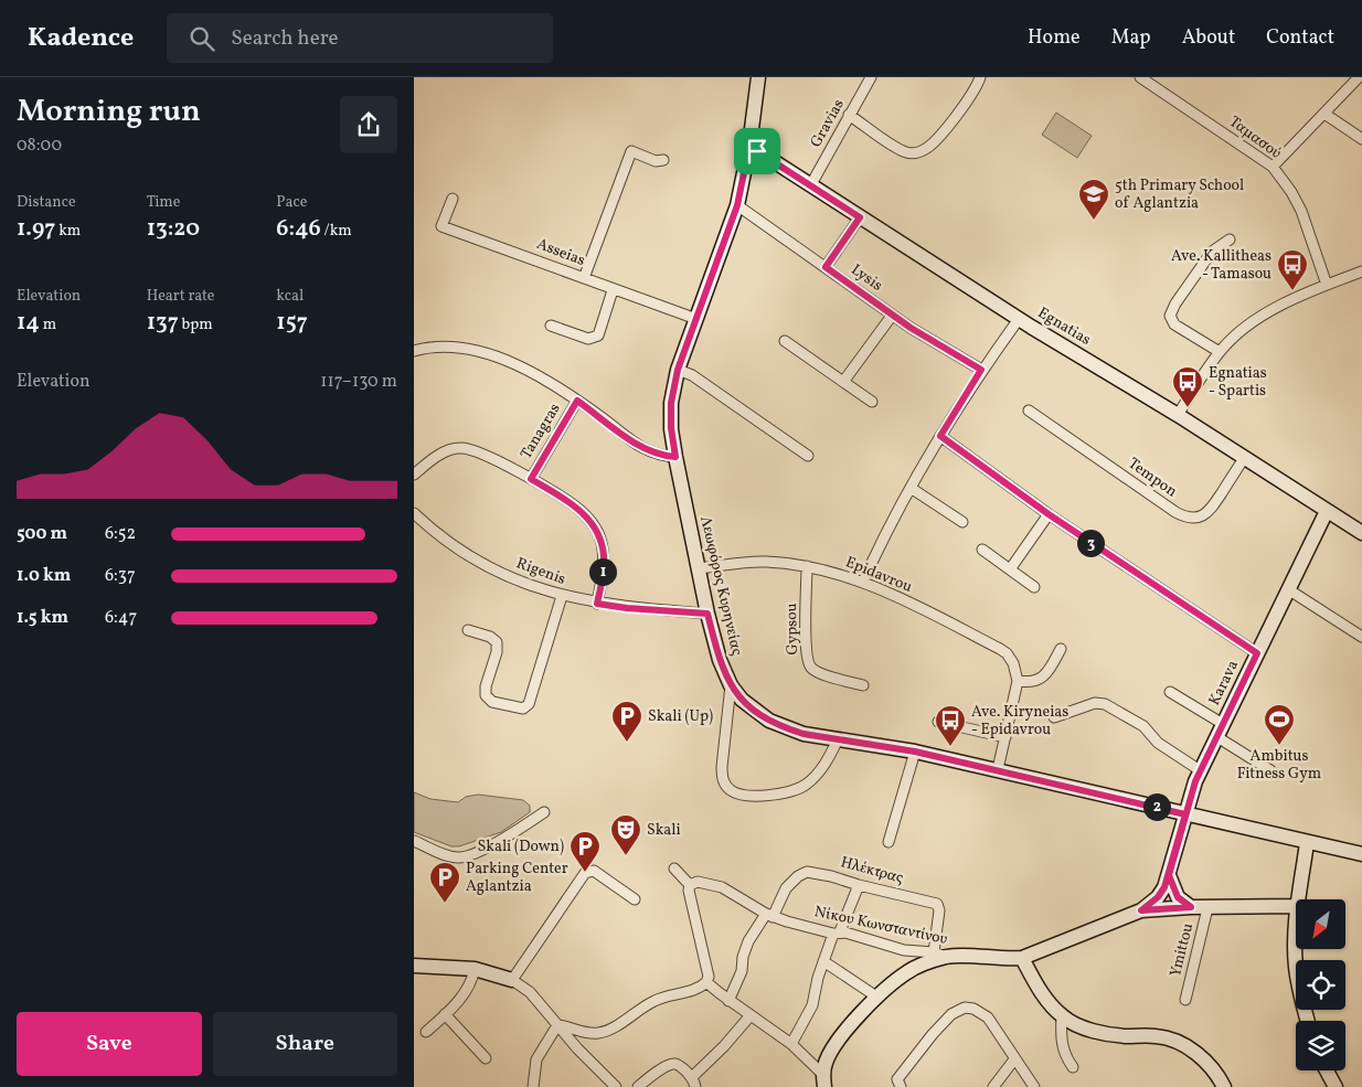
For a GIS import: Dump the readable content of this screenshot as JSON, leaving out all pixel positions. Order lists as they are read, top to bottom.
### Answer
{
  "streets": {
    "street": [
      "Gravias",
      "Ταμασού",
      "Asseias",
      "Lysis",
      "Egnatias",
      "Tanagras",
      "Tempon",
      "Rigenis",
      "Epidavrou",
      "Λεωφόρος Κυρηνείας",
      "Gypsou",
      "Karava",
      "Ηλέκτρας",
      "Νίκου Κωνσταντίνου",
      "Ymittou"
    ]
  },
  "crossings": [
    ["Gravias", "Egnatias"],
    ["Asseias", "Λεωφόρος Κυρηνείας"],
    ["Lysis", "Λεωφόρος Κυρηνείας"],
    ["Egnatias", "Tempon"],
    ["Egnatias", "Λεωφόρος Κυρηνείας"],
    ["Egnatias", "Karava"],
    ["Rigenis", "Λεωφόρος Κυρηνείας"],
    ["Epidavrou", "Λεωφόρος Κυρηνείας"],
    ["Epidavrou", "Gypsou"],
    ["Λεωφόρος Κυρηνείας", "Karava"],
    ["Karava", "Νίκου Κωνσταντίνου"],
    ["Ηλέκτρας", "Νίκου Κωνσταντίνου"],
    ["Νίκου Κωνσταντίνου", "Ymittou"]
  ],
  "places": {
    "school or university": ["5th Primary School of Aglantzia"],
    "bus stop": ["Ave. Kallitheas - Tamasou", "Egnatias - Spartis", "Ave. Kiryneias - Epidavrou"],
    "parking": ["Skali (Up)", "Skali (Down)", "Parking Center Aglantzia"],
    "sports": ["Ambitus Fitness Gym"],
    "theatre": ["Skali"]
  },
  "north": "bottom left",
  "page": {
    "header": "Kadence",
    "search": "Search here",
    "nav": [
      "Home",
      "Map",
      "About",
      "Contact"
    ],
    "heading": ["Morning run", "08:00"],
    "stats": [
      ["Distance", "1.97 km"],
      ["Time", "13:20"],
      ["Pace", "6:46 /km"],
      ["Elevation", "14 m"],
      ["Heart rate", "137 bpm"],
      ["kcal", "157"]
    ],
    "chart": ["Elevation", "117–130 m"],
    "list": [
      {
        "name": "500 m",
        "note": "6:52"
      },
      {
        "name": "1.0 km",
        "note": "6:37"
      },
      {
        "name": "1.5 km",
        "note": "6:47"
      }
    ],
    "pins": ["3", "1", "2"],
    "buttons": ["Save", "Share"]
  }
}
